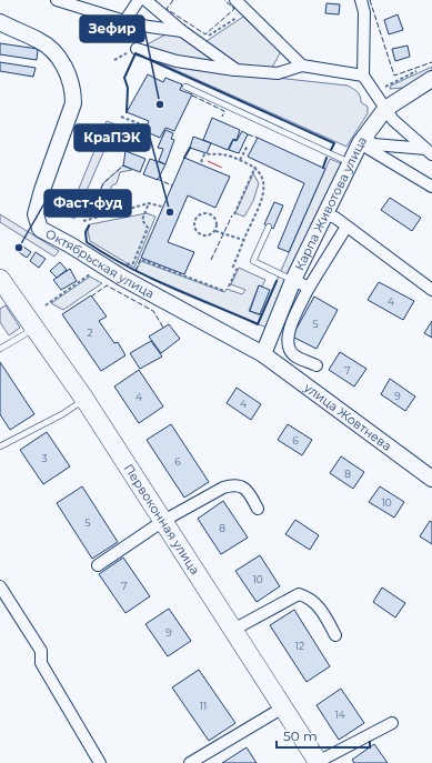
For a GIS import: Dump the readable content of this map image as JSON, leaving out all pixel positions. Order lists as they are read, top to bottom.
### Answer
{
  "streets": {
    "highway": ["Первоконная улица"],
    "main road": ["Карпа Животова улица", "Октябрьская улица", "улица Жовтнева"]
  },
  "crossings": [
    ["Карпа Животова улица", "Октябрьская улица"],
    ["Карпа Животова улица", "улица Жовтнева"],
    ["Октябрьская улица", "улица Жовтнева"]
  ],
  "places": ["Зефир", "КраПЭК", "Фаст-фуд"],
  "house_numbers": [
    "4",
    "5",
    "2",
    "7",
    "9",
    "4",
    "4",
    "6",
    "3",
    "6",
    "8",
    "10",
    "5",
    "8",
    "10",
    "7",
    "9",
    "12",
    "11",
    "14"
  ],
  "scale_bar": "50 m"
}
